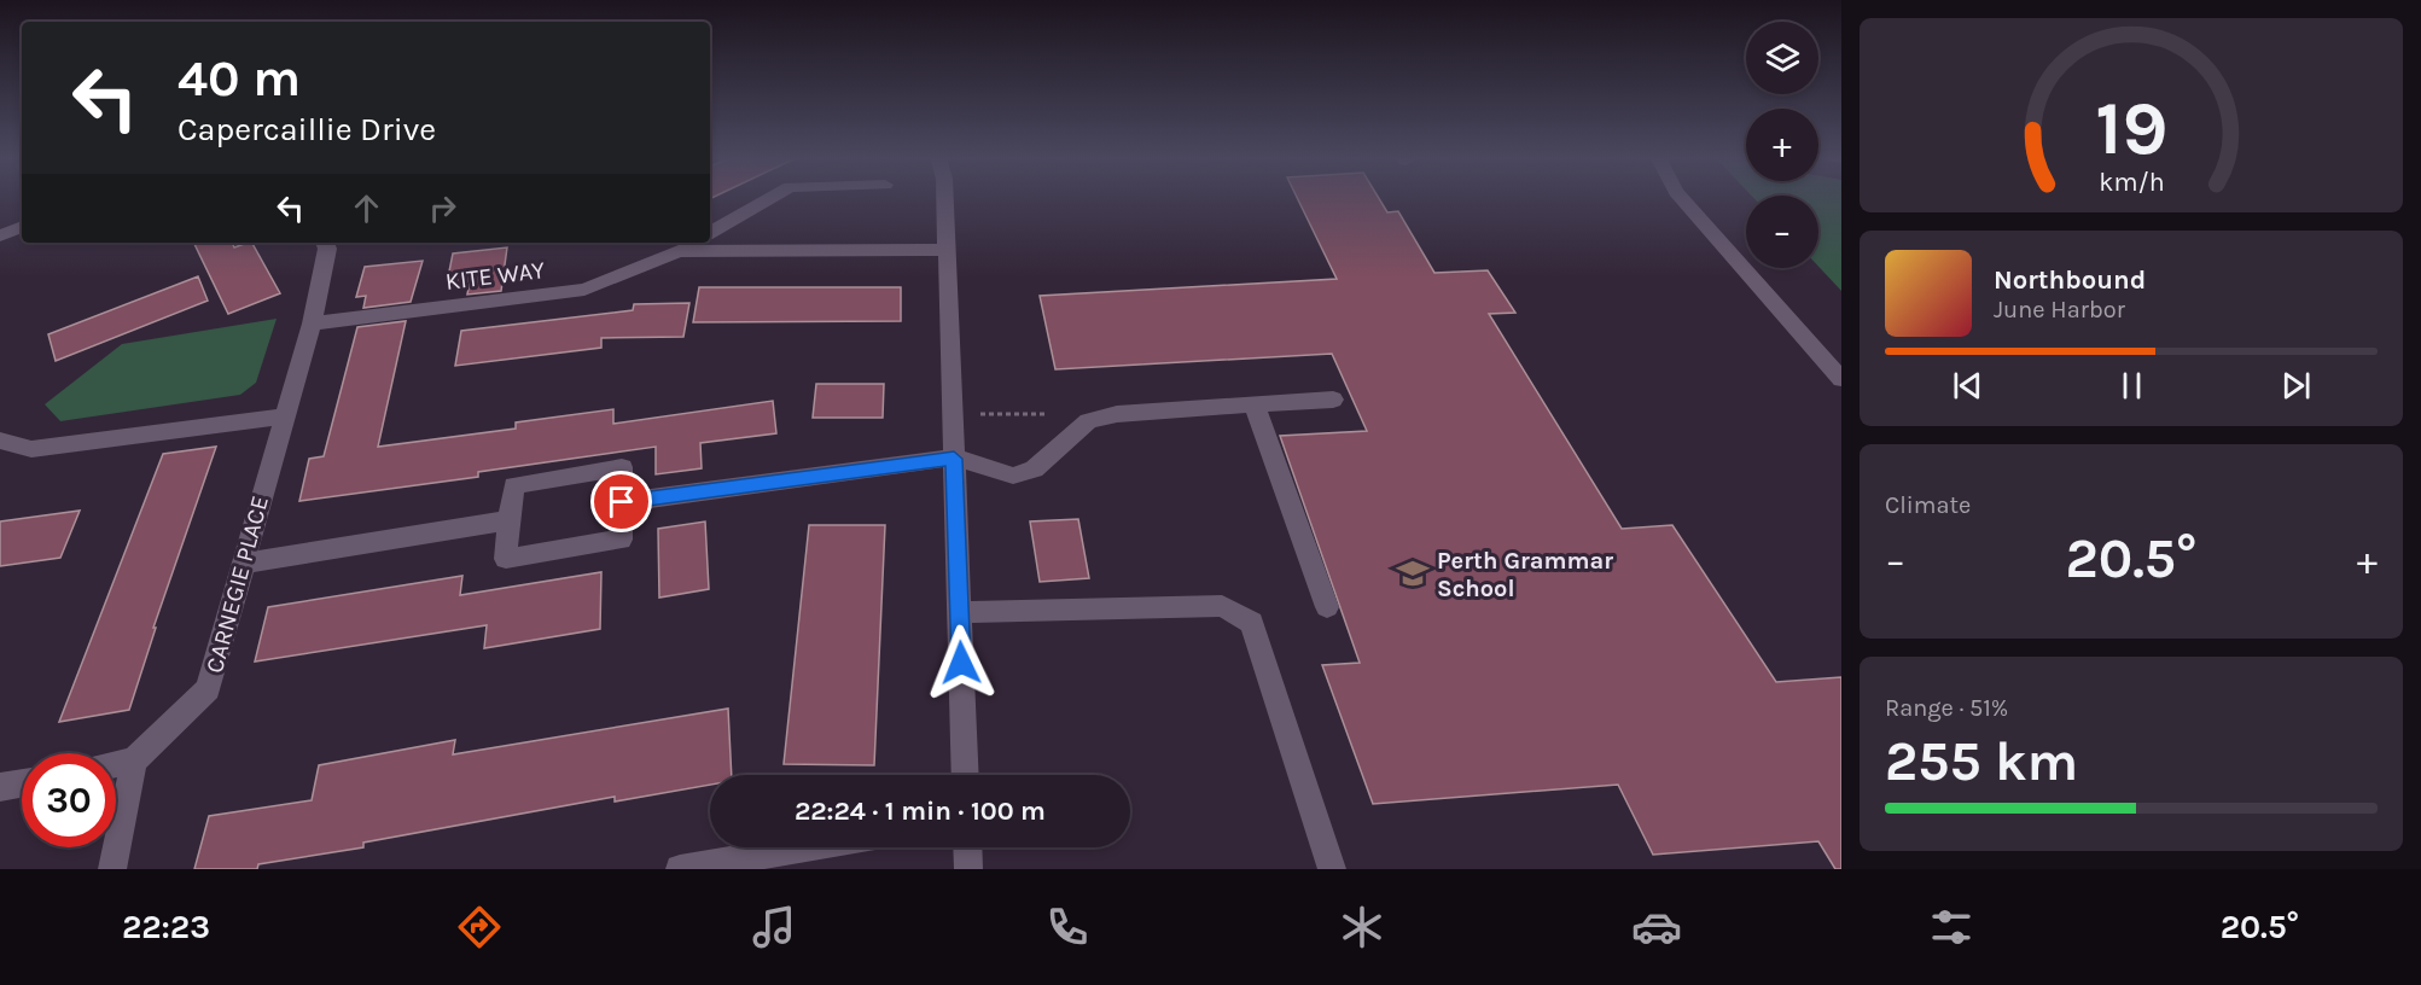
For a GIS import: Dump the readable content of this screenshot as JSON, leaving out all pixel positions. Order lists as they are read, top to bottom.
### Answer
{
  "streets": {
    "street": ["KITE WAY", "CARNEGIE PLACE"]
  },
  "crossings": [
    ["KITE WAY", "CARNEGIE PLACE"]
  ],
  "places": {
    "school or university": ["Perth Grammar School"]
  },
  "page": {
    "map_buttons": ["+", "−"],
    "turn": ["40 m", "Capercaillie Drive"],
    "song": ["Northbound", "June Harbor"],
    "tile": [
      "Climate",
      ["Range · 51%", "255 km"]
    ],
    "heat": ["−", "20.5°", "+"],
    "limit": "30",
    "trip": "22:24 · 1 min · 100 m",
    "tabs": ["22:23", "20.5°"],
    "gauge": ["19", "km/h"]
  }
}
